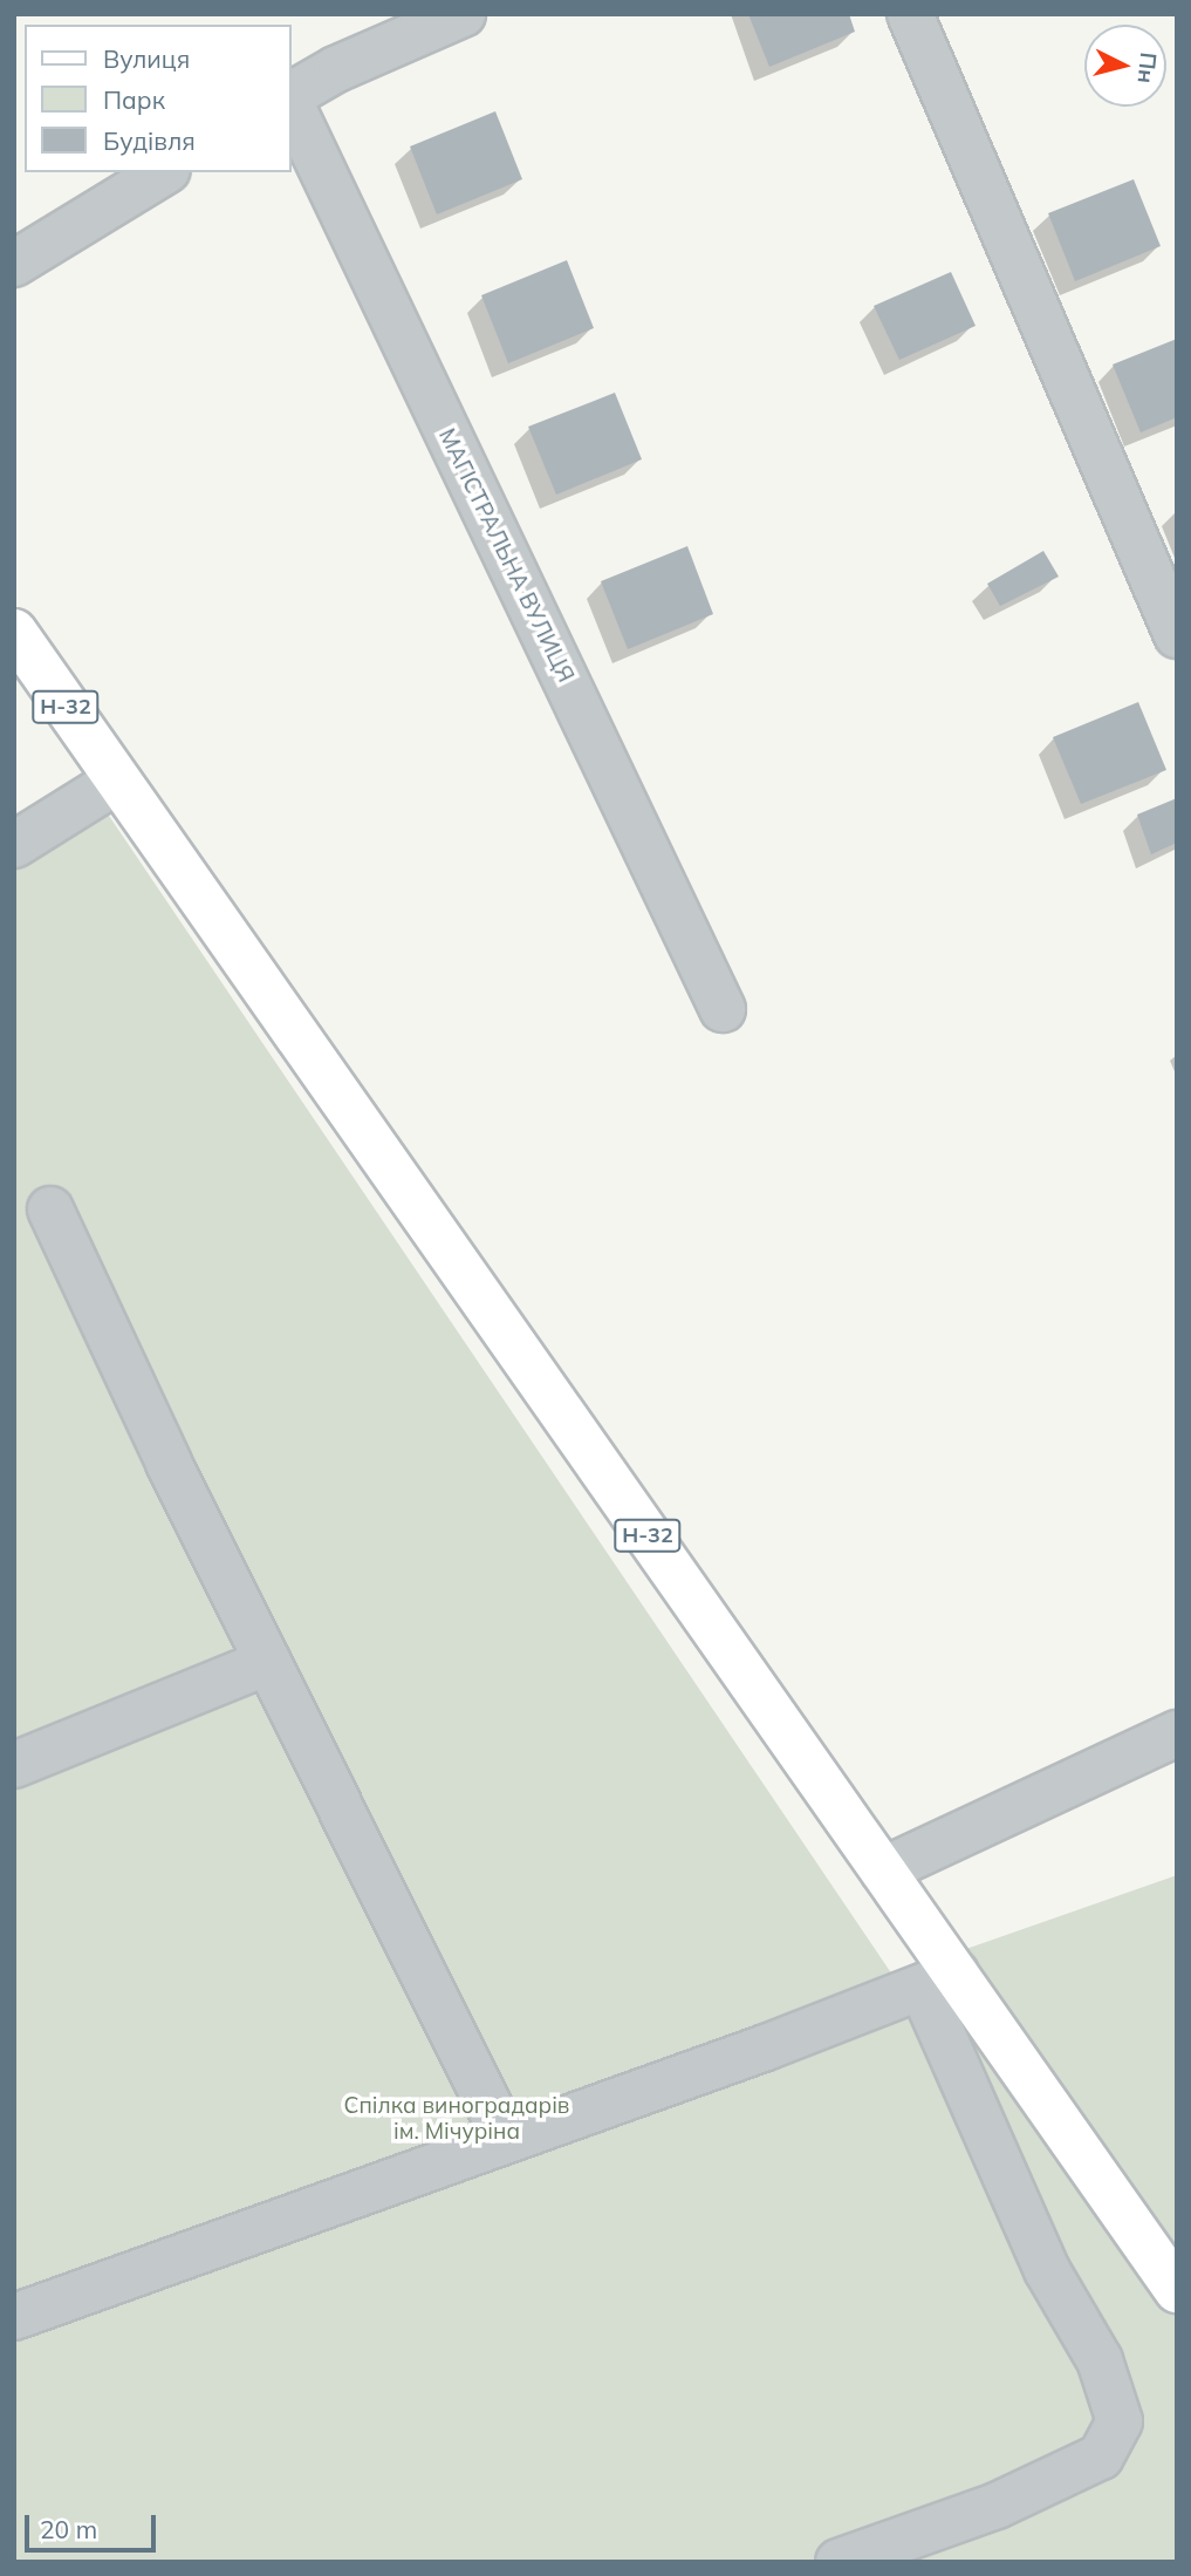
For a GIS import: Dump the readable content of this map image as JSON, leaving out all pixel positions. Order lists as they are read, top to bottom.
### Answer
{
  "streets": {
    "main road": ["Н-32"],
    "street": ["МАГІСТРАЛЬНА ВУЛИЦЯ"]
  },
  "parks": ["Спілка виноградарів ім. Мічуріна"],
  "legend": ["Вулиця", "Парк", "Будівля"],
  "scale_bar": "20 m",
  "north": "right"
}
